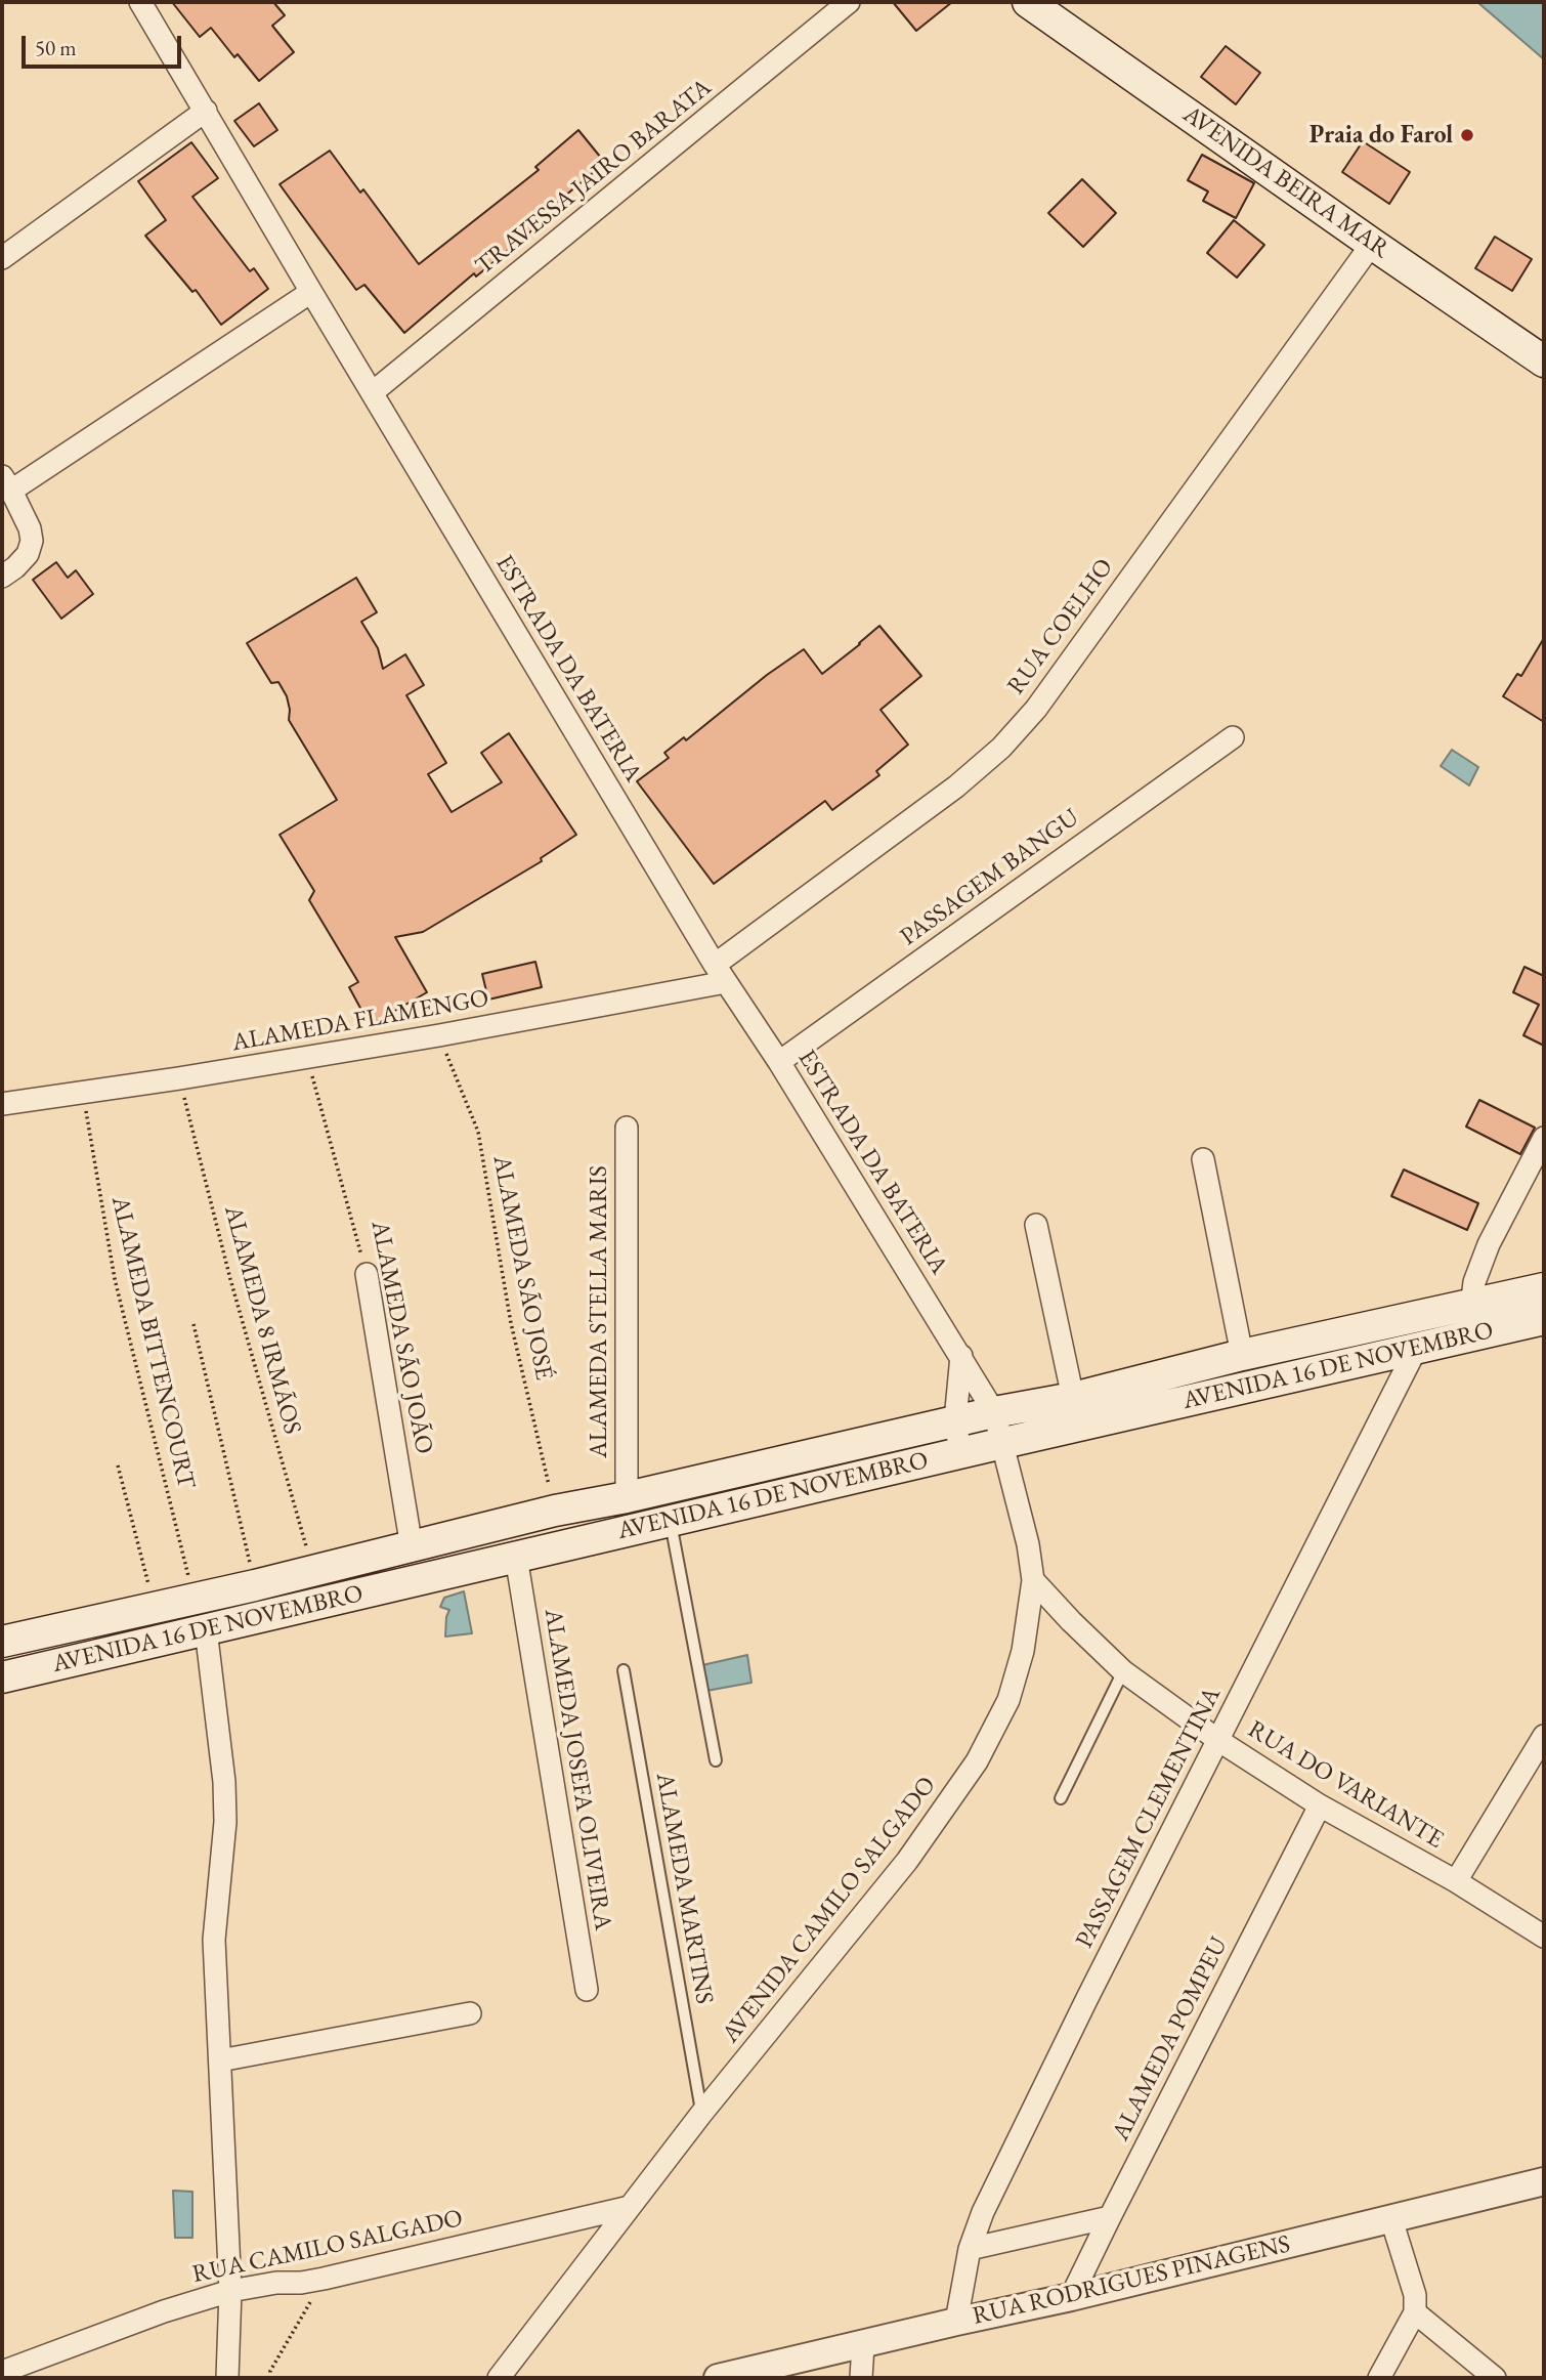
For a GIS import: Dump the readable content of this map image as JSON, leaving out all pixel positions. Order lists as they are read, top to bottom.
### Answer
{
  "streets": {
    "main road": ["AVENIDA BEIRA MAR", "AVENIDA 16 DE NOVEMBRO"],
    "street": [
      "TRAVESSA JAIRO BARATA",
      "RUA COELHO",
      "ESTRADA DA BATERIA",
      "PASSAGEM BANGU",
      "ALAMEDA FLAMENGO",
      "ALAMEDA STELLA MARIS",
      "ALAMEDA SÃO JOÃO",
      "ALAMEDA JOSEFA OLIVEIRA",
      "RUA DO VARIANTE",
      "PASSAGEM CLEMENTINA",
      "AVENIDA CAMILO SALGADO",
      "ALAMEDA POMPEU",
      "RUA CAMILO SALGADO",
      "RUA RODRIGUES PINAGENS"
    ],
    "lane": ["ALAMEDA MARTINS"],
    "path": ["ALAMEDA SÃO JOSÉ", "ALAMEDA 8 IRMÃOS", "ALAMEDA BITTENCOURT"]
  },
  "crossings": [
    ["TRAVESSA JAIRO BARATA", "ESTRADA DA BATERIA"],
    ["AVENIDA BEIRA MAR", "RUA COELHO"],
    ["RUA COELHO", "ESTRADA DA BATERIA"],
    ["RUA COELHO", "ALAMEDA FLAMENGO"],
    ["ESTRADA DA BATERIA", "PASSAGEM BANGU"],
    ["ESTRADA DA BATERIA", "ALAMEDA FLAMENGO"],
    ["ESTRADA DA BATERIA", "AVENIDA 16 DE NOVEMBRO"],
    ["ESTRADA DA BATERIA", "AVENIDA CAMILO SALGADO"],
    ["ALAMEDA FLAMENGO", "ALAMEDA SÃO JOSÉ"],
    ["ALAMEDA FLAMENGO", "ALAMEDA 8 IRMÃOS"],
    ["ALAMEDA FLAMENGO", "ALAMEDA SÃO JOÃO"],
    ["ALAMEDA FLAMENGO", "ALAMEDA BITTENCOURT"],
    ["ALAMEDA SÃO JOSÉ", "AVENIDA 16 DE NOVEMBRO"],
    ["ALAMEDA STELLA MARIS", "AVENIDA 16 DE NOVEMBRO"],
    ["ALAMEDA 8 IRMÃOS", "AVENIDA 16 DE NOVEMBRO"],
    ["ALAMEDA SÃO JOÃO", "AVENIDA 16 DE NOVEMBRO"],
    ["ALAMEDA BITTENCOURT", "AVENIDA 16 DE NOVEMBRO"],
    ["AVENIDA 16 DE NOVEMBRO", "ALAMEDA JOSEFA OLIVEIRA"],
    ["AVENIDA 16 DE NOVEMBRO", "PASSAGEM CLEMENTINA"],
    ["AVENIDA 16 DE NOVEMBRO", "AVENIDA CAMILO SALGADO"],
    ["RUA DO VARIANTE", "PASSAGEM CLEMENTINA"],
    ["RUA DO VARIANTE", "AVENIDA CAMILO SALGADO"],
    ["RUA DO VARIANTE", "ALAMEDA POMPEU"],
    ["PASSAGEM CLEMENTINA", "RUA RODRIGUES PINAGENS"],
    ["ALAMEDA MARTINS", "AVENIDA CAMILO SALGADO"],
    ["AVENIDA CAMILO SALGADO", "RUA CAMILO SALGADO"],
    ["ALAMEDA POMPEU", "RUA RODRIGUES PINAGENS"]
  ],
  "places": ["Praia do Farol"],
  "scale_bar": "50 m"
}
